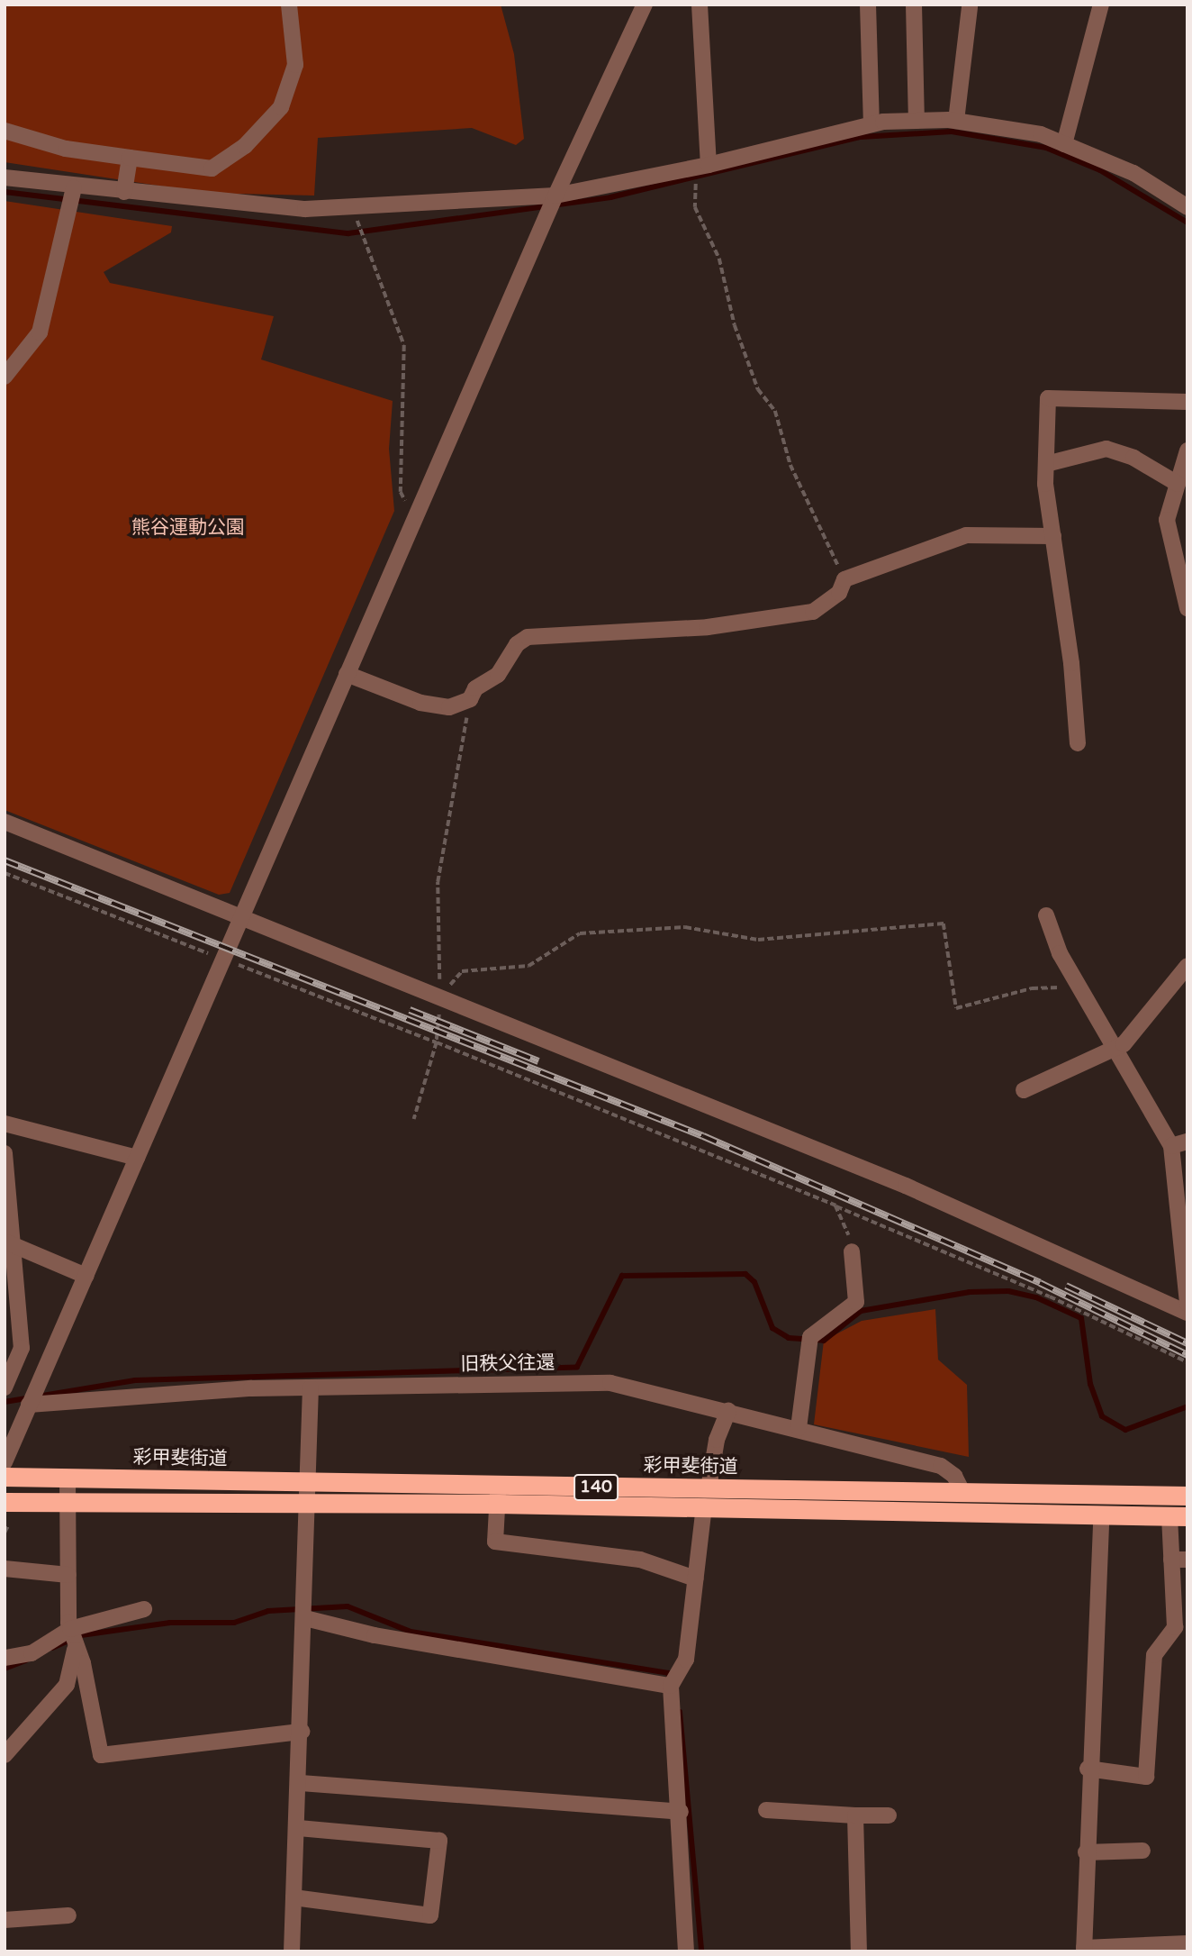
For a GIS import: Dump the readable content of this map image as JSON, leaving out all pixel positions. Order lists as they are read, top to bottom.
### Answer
{
  "streets": {
    "highway": ["彩甲斐街道", "140"],
    "street": ["旧秩父往還"]
  },
  "crossings": [
    ["旧秩父往還", "彩甲斐街道"]
  ],
  "parks": ["熊谷運動公園"]
}
